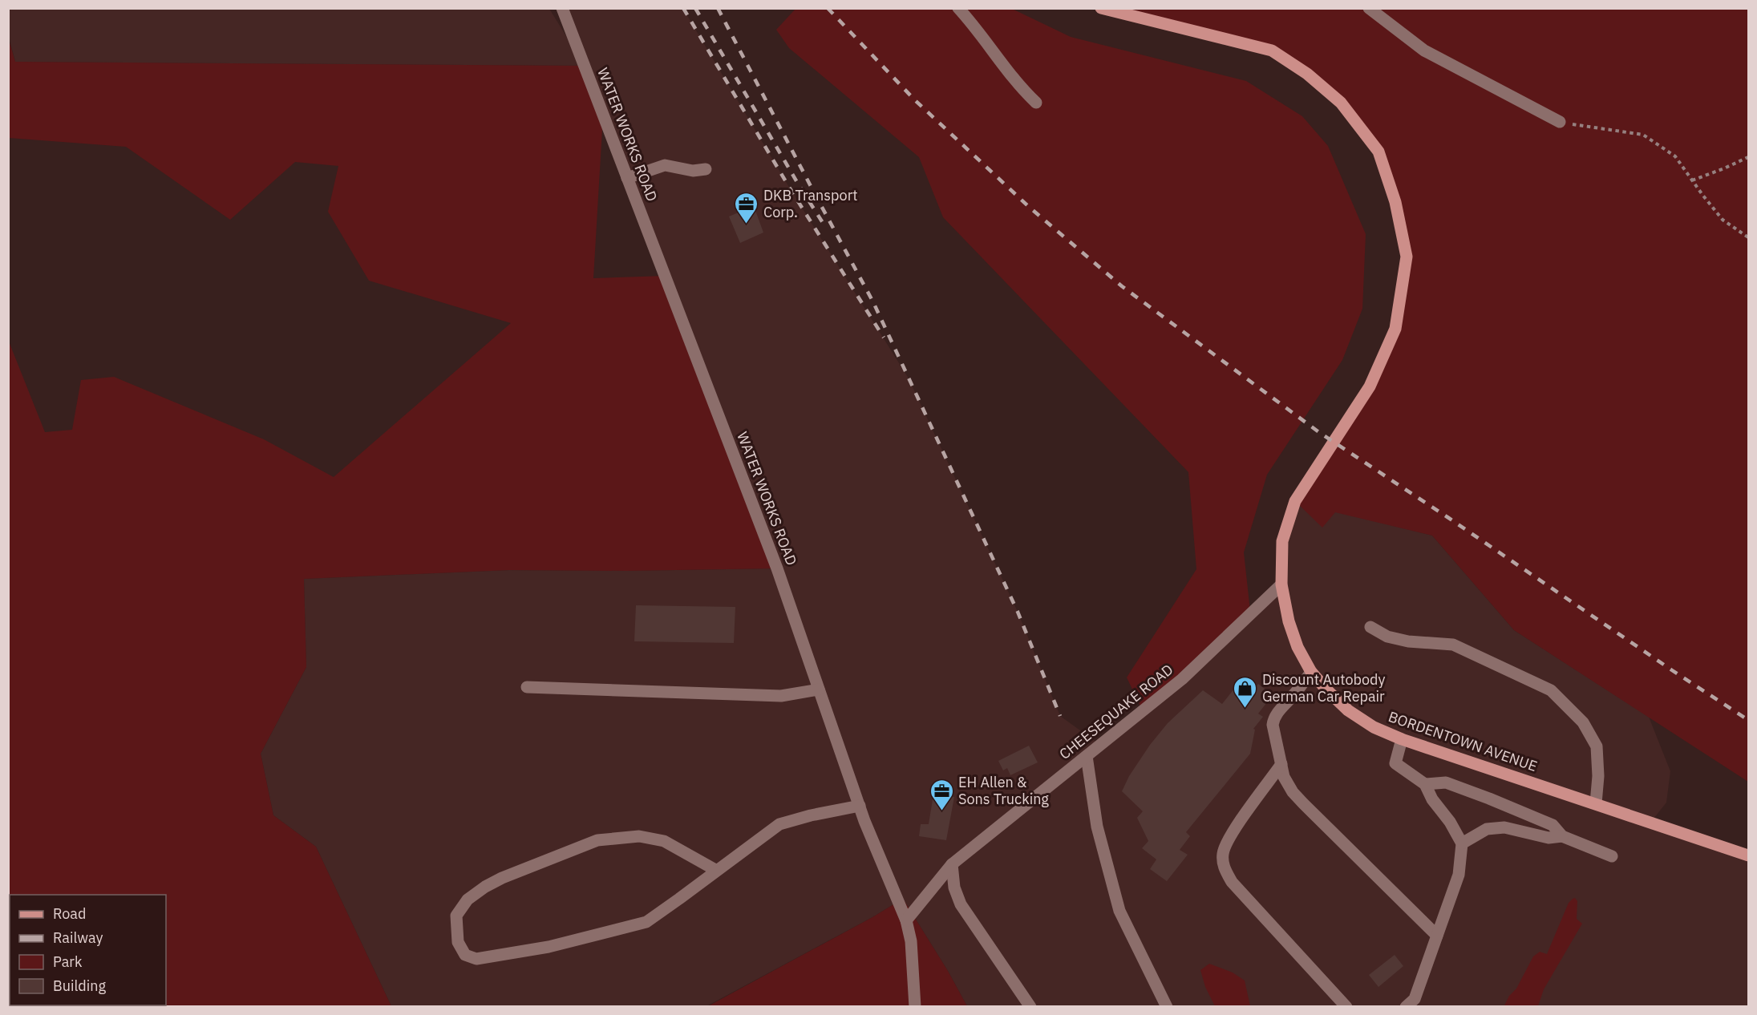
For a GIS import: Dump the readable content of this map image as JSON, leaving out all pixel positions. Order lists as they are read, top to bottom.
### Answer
{
  "streets": {
    "main road": ["BORDENTOWN AVENUE"],
    "street": ["WATER WORKS ROAD", "CHEESEQUAKE ROAD"]
  },
  "crossings": [
    ["WATER WORKS ROAD", "CHEESEQUAKE ROAD"],
    ["CHEESEQUAKE ROAD", "BORDENTOWN AVENUE"]
  ],
  "places": {
    "office": ["DKB Transport Corp.", "EH Allen & Sons Trucking"],
    "shop": ["Discount Autobody German Car Repair"]
  },
  "legend": [
    "Road",
    "Railway",
    "Park",
    "Building"
  ]
}
